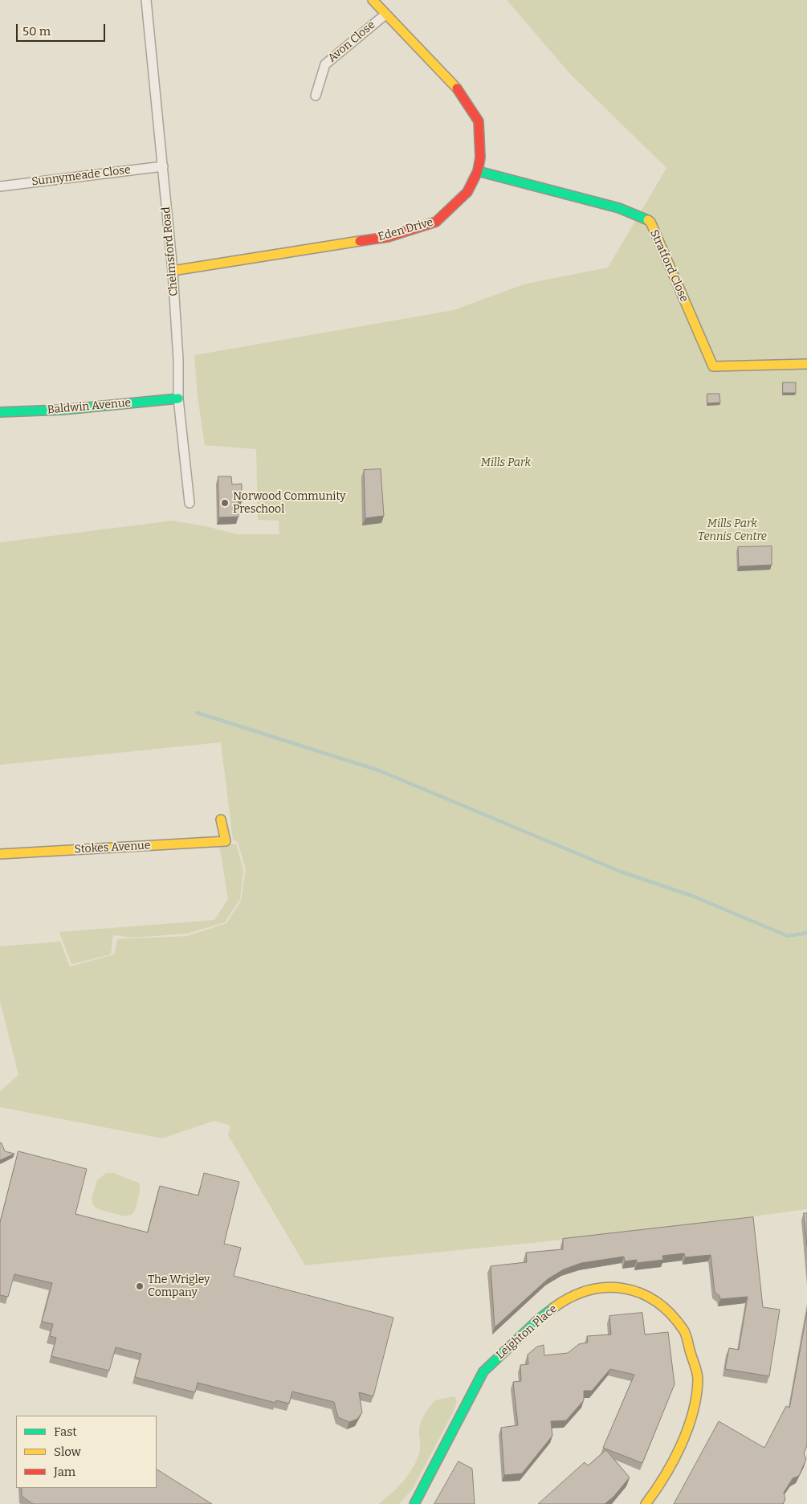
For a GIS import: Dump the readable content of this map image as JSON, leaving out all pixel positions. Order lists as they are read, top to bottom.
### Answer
{
  "streets": {
    "street": [
      "Avon Close",
      "Sunnymeade Close",
      "Eden Drive",
      "Chelmsford Road",
      "Stratford Close",
      "Baldwin Avenue",
      "Stokes Avenue",
      "Leighton Place"
    ]
  },
  "crossings": [
    ["Avon Close", "Eden Drive"],
    ["Sunnymeade Close", "Chelmsford Road"],
    ["Eden Drive", "Chelmsford Road"],
    ["Eden Drive", "Stratford Close"],
    ["Chelmsford Road", "Baldwin Avenue"]
  ],
  "parks": ["Mills Park", "Mills Park Tennis Centre"],
  "places": ["Norwood Community Preschool", "The Wrigley Company"],
  "legend": ["Fast", "Slow", "Jam"],
  "scale_bar": "50 m"
}
